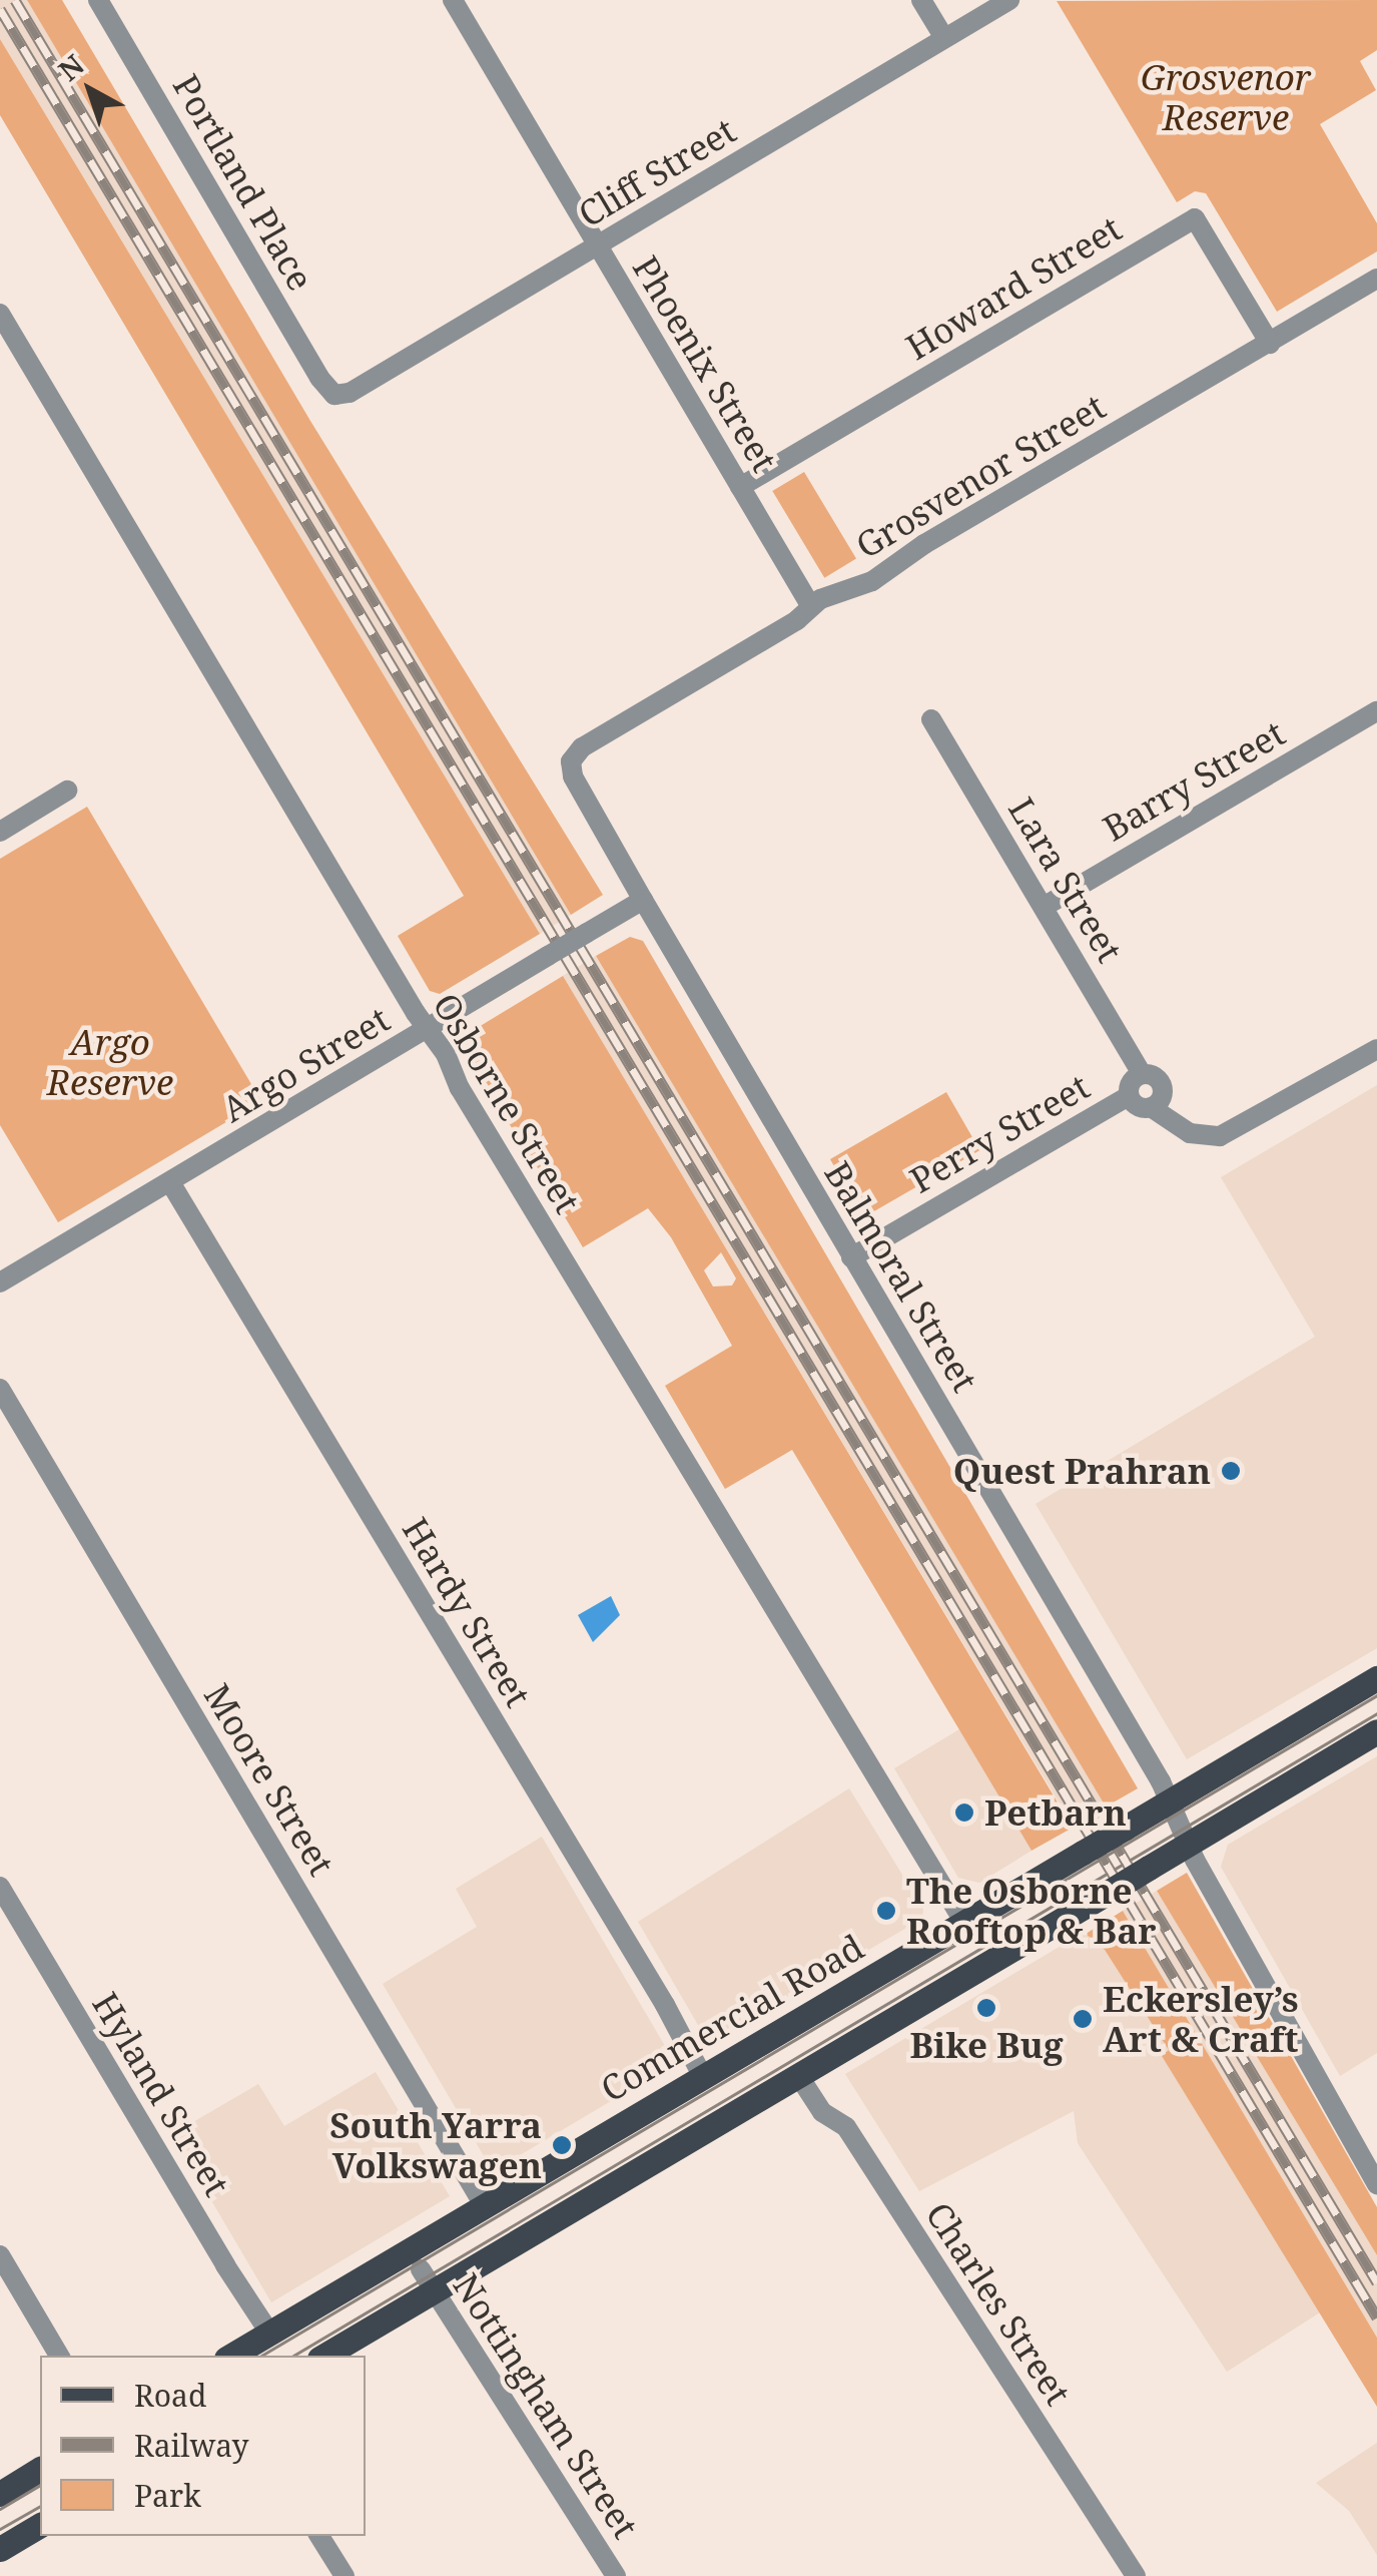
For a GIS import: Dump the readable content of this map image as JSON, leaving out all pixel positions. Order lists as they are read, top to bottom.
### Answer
{
  "streets": {
    "main road": ["Commercial Road"],
    "street": [
      "Cliff Street",
      "Portland Place",
      "Howard Street",
      "Phoenix Street",
      "Grosvenor Street",
      "Barry Street",
      "Lara Street",
      "Argo Street",
      "Osborne Street",
      "Perry Street",
      "Balmoral Street",
      "Hardy Street",
      "Moore Street",
      "Hyland Street",
      "Charles Street",
      "Nottingham Street"
    ]
  },
  "crossings": [
    ["Cliff Street", "Portland Place"],
    ["Cliff Street", "Phoenix Street"],
    ["Howard Street", "Phoenix Street"],
    ["Howard Street", "Grosvenor Street"],
    ["Phoenix Street", "Grosvenor Street"],
    ["Grosvenor Street", "Balmoral Street"],
    ["Barry Street", "Lara Street"],
    ["Lara Street", "Perry Street"],
    ["Argo Street", "Osborne Street"],
    ["Argo Street", "Balmoral Street"],
    ["Argo Street", "Hardy Street"],
    ["Osborne Street", "Commercial Road"],
    ["Perry Street", "Balmoral Street"],
    ["Balmoral Street", "Commercial Road"],
    ["Hardy Street", "Commercial Road"],
    ["Moore Street", "Commercial Road"],
    ["Commercial Road", "Hyland Street"],
    ["Commercial Road", "Charles Street"],
    ["Commercial Road", "Nottingham Street"]
  ],
  "parks": ["Grosvenor Reserve", "Argo Reserve"],
  "places": [
    "Quest Prahran",
    "Petbarn",
    "The Osborne Rooftop & Bar",
    "Bike Bug",
    "Eckersley’s Art & Craft",
    "South Yarra Volkswagen"
  ],
  "legend": ["Road", "Railway", "Park"],
  "north": "top left"
}
